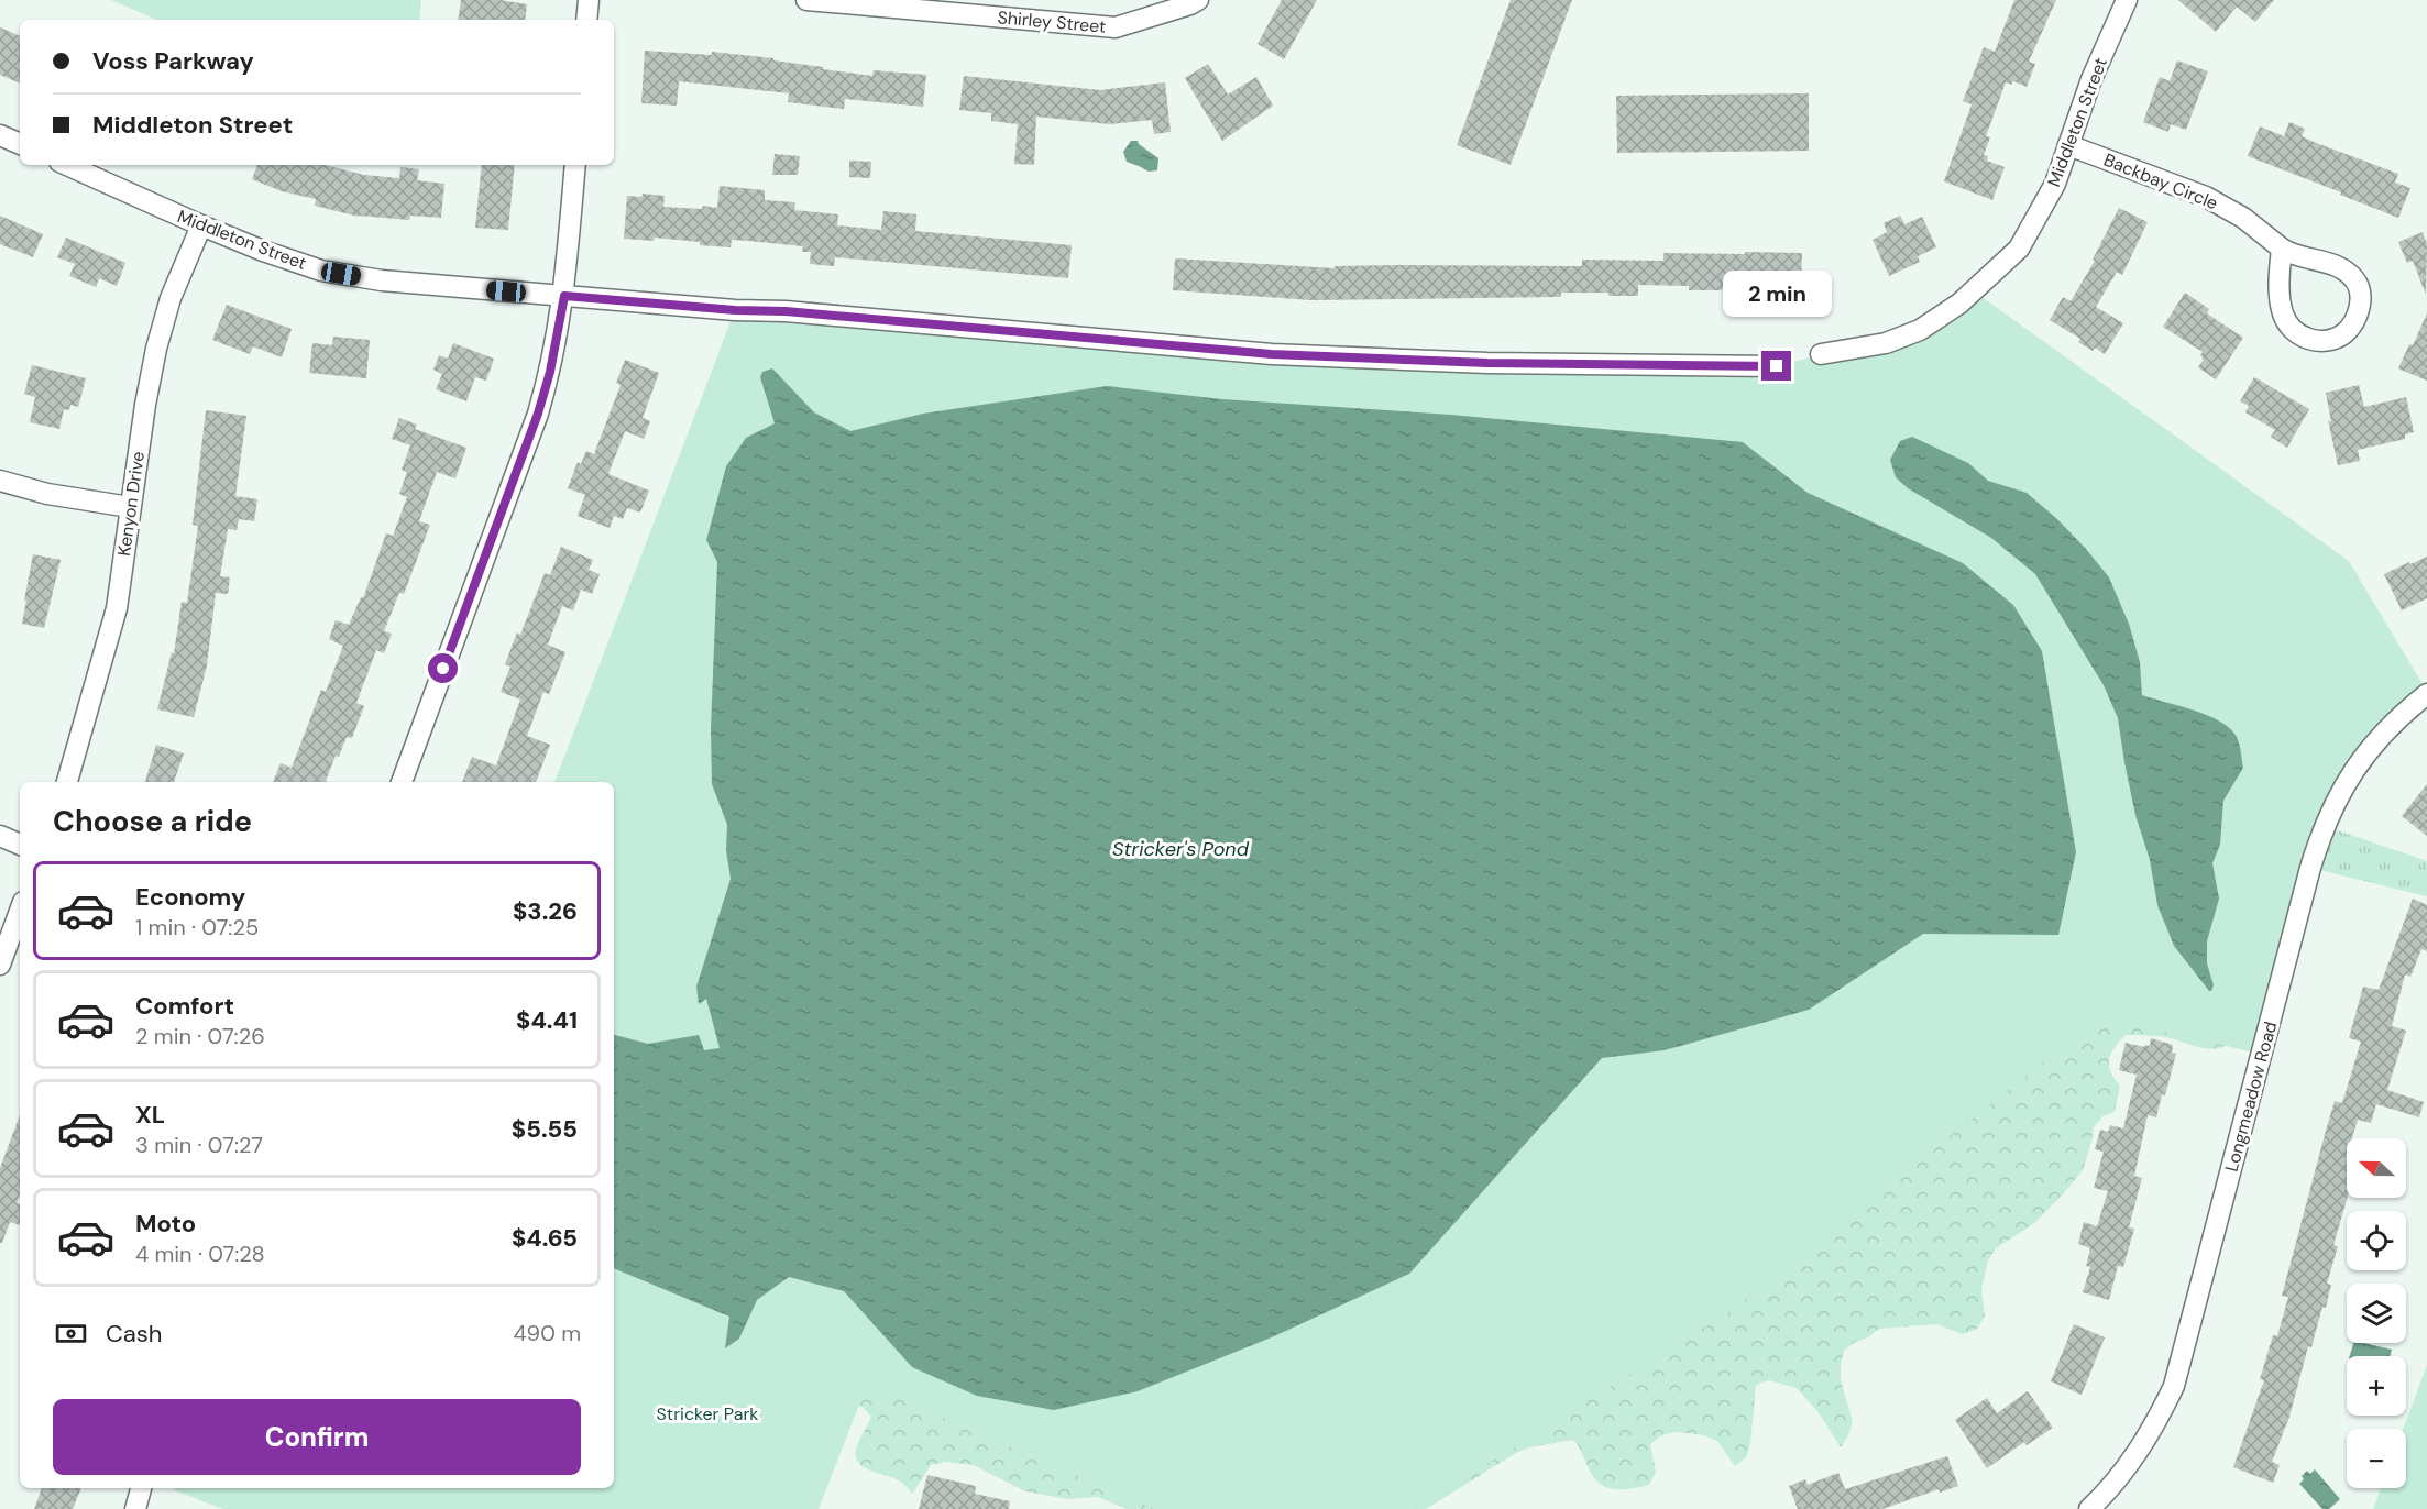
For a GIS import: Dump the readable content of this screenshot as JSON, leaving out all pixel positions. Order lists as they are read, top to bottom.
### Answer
{
  "streets": {
    "street": [
      "Shirley Street",
      "Middleton Street",
      "Backbay Circle",
      "Kenyon Drive",
      "Longmeadow Road"
    ]
  },
  "crossings": [
    ["Middleton Street", "Backbay Circle"],
    ["Middleton Street", "Kenyon Drive"]
  ],
  "water": ["Stricker's Pond"],
  "parks": ["Stricker Park"],
  "north": "left",
  "page": {
    "banner": ["Voss Parkway", "Middleton Street"],
    "bubble": "2 min",
    "heading": "Choose a ride",
    "list": [
      {
        "name": "Economy",
        "note": "1 min · 07:25",
        "value": "$3.26"
      },
      {
        "name": "Comfort",
        "note": "2 min · 07:26",
        "value": "$4.41"
      },
      {
        "name": "XL",
        "note": "3 min · 07:27",
        "value": "$5.55"
      },
      {
        "name": "Moto",
        "note": "4 min · 07:28",
        "value": "$4.65"
      }
    ],
    "map_buttons": ["+", "−"],
    "pay": ["Cash", "490 m"],
    "buttons": "Confirm"
  }
}
